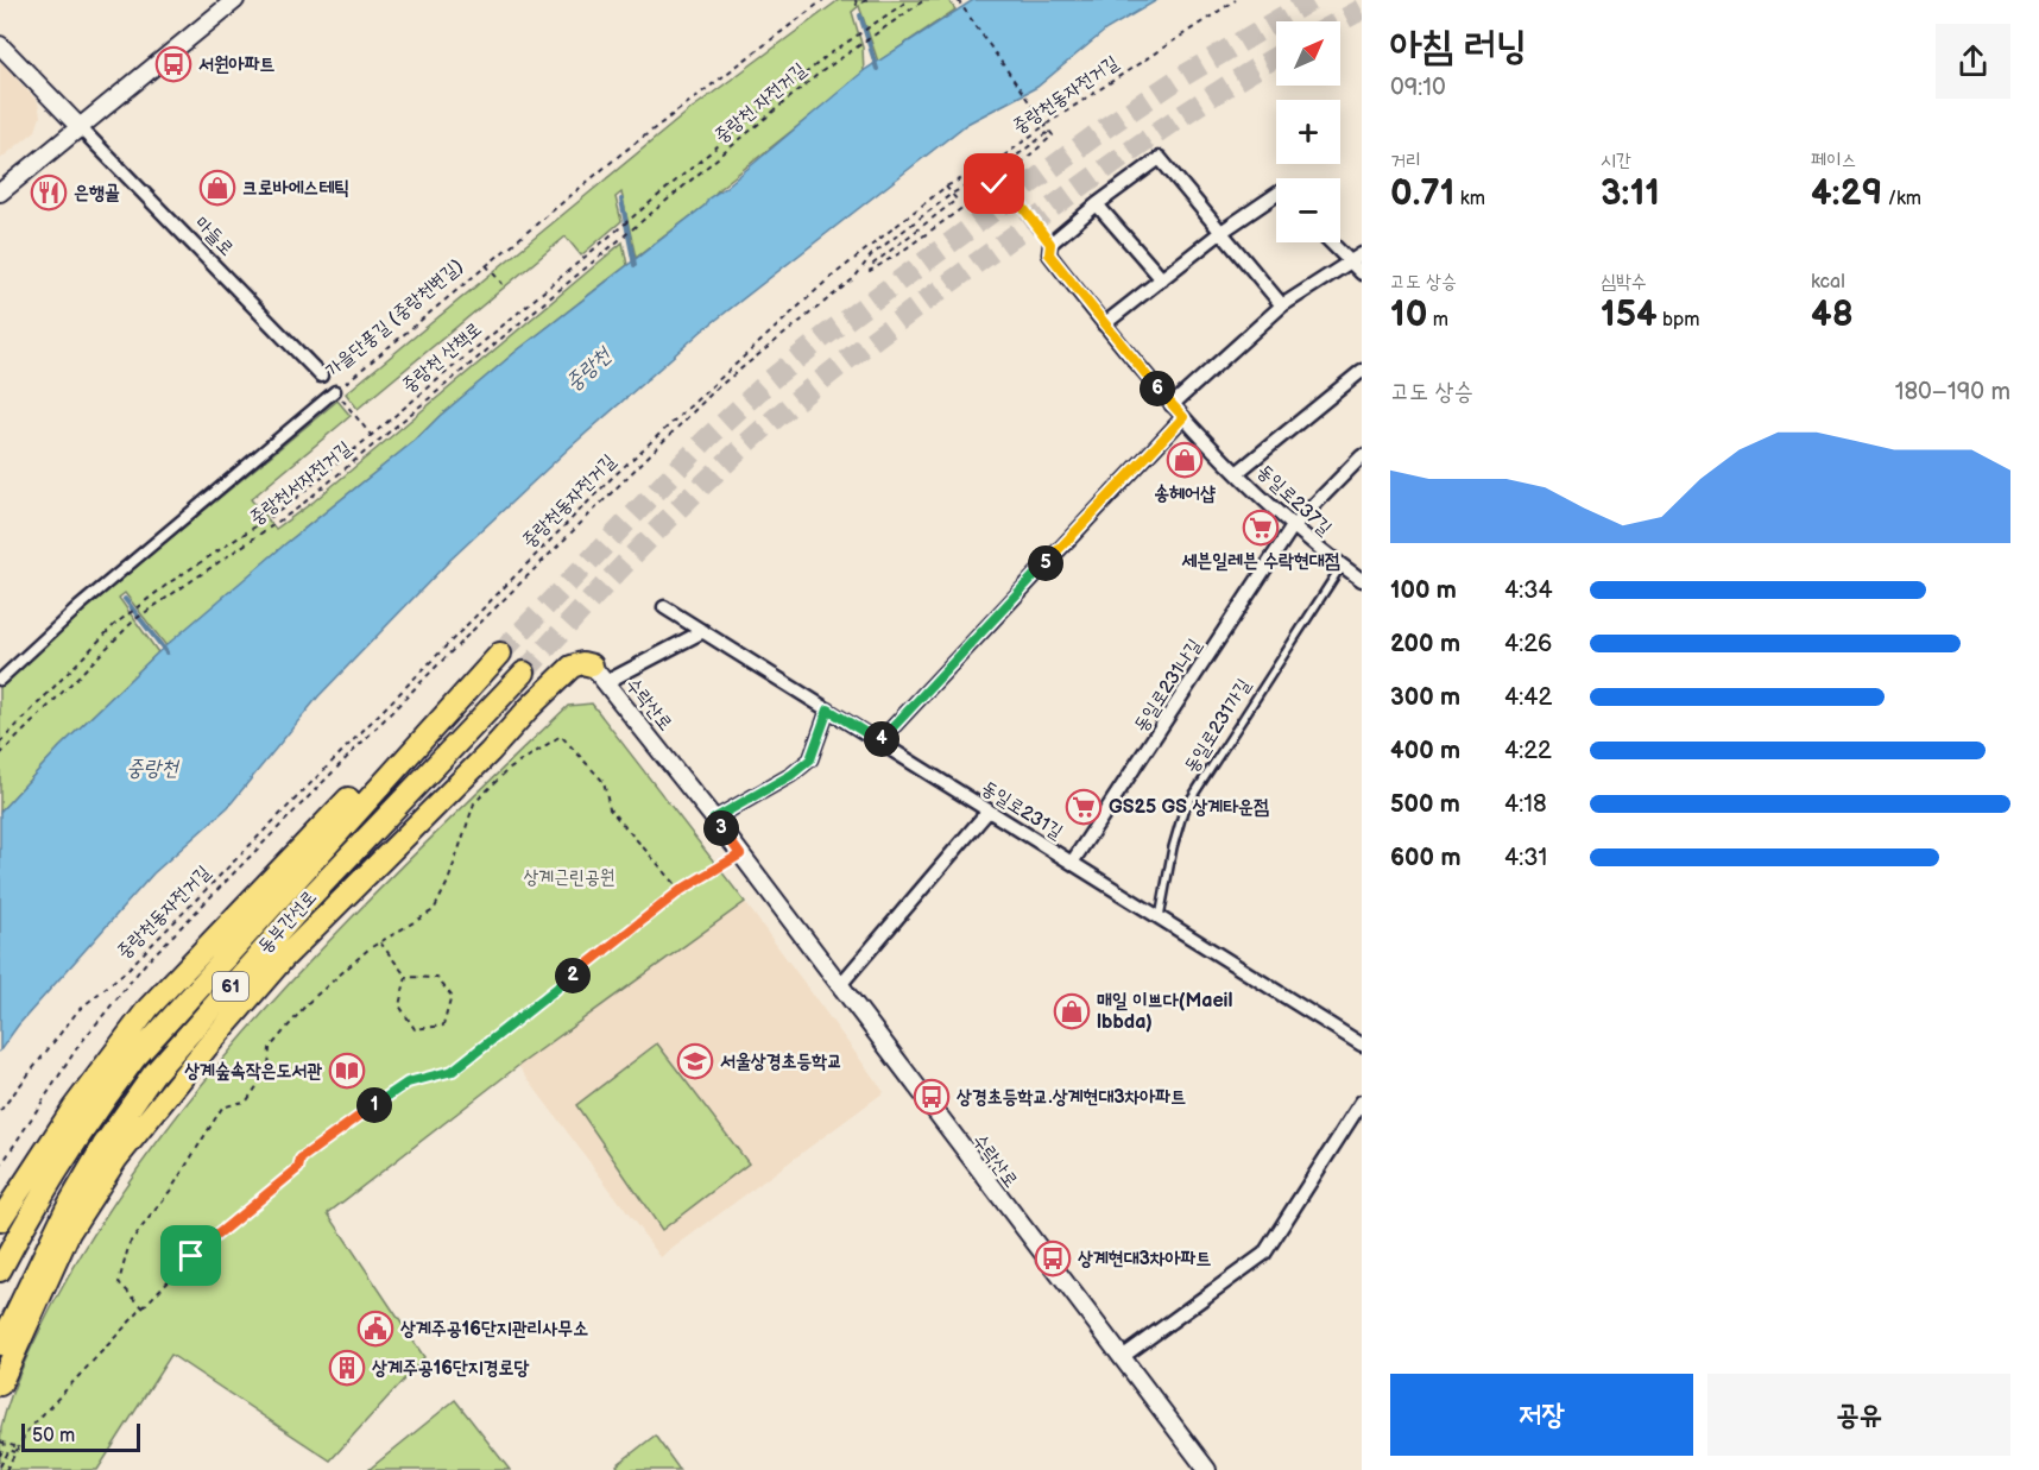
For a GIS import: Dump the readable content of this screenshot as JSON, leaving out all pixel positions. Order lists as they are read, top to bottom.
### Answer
{
  "streets": {
    "highway": ["동부간선로", "61"],
    "street": [
      "마들로",
      "가을단풍길 (중랑천변길)",
      "동일로237길",
      "동일로231나길",
      "수락산로",
      "동일로231길"
    ],
    "lane": ["동일로231가길"],
    "path": [
      "중랑천동자전거길",
      "중랑천 자전거길",
      "중랑천 산책로",
      "중랑천서자전거길"
    ]
  },
  "crossings": [
    ["중랑천 자전거길", "중랑천서자전거길"],
    ["동일로237길", "동일로231나길"],
    ["동일로237길", "동일로231가길"],
    ["동일로231나길", "동일로231길"],
    ["수락산로", "동일로231길"],
    ["동일로231가길", "동일로231길"]
  ],
  "water": ["중랑천"],
  "parks": ["상계근린공원"],
  "places": {
    "bus stop": ["서원아파트", "상경초등학교.상계현대3차아파트", "상계현대3차아파트"],
    "shop": ["크로바에스테틱", "송헤어샵", "매일 이쁘다(Maeil lbbda)"],
    "restaurant": ["은행골"],
    "supermarket": ["세븐일레븐 수락현대점", "GS25 GS 상계타운점"],
    "school or university": ["서울상경초등학교"],
    "library": ["상계숲속작은도서관"],
    "public building": ["상계주공16단지관리사무소"],
    "building": ["상계주공16단지경로당"]
  },
  "scale_bar": "50 m",
  "north": "top right",
  "page": {
    "heading": ["아침 러닝", "09:10"],
    "map_buttons": ["+", "−"],
    "stats": [
      ["거리", "0.71 km"],
      ["시간", "3:11"],
      ["페이스", "4:29 /km"],
      ["고도 상승", "10 m"],
      ["심박수", "154 bpm"],
      ["kcal", "48"]
    ],
    "chart": ["고도 상승", "180–190 m"],
    "pins": [
      "6",
      "5",
      "4",
      "3",
      "2",
      "1"
    ],
    "list": [
      {
        "name": "100 m",
        "note": "4:34"
      },
      {
        "name": "200 m",
        "note": "4:26"
      },
      {
        "name": "300 m",
        "note": "4:42"
      },
      {
        "name": "400 m",
        "note": "4:22"
      },
      {
        "name": "500 m",
        "note": "4:18"
      },
      {
        "name": "600 m",
        "note": "4:31"
      }
    ],
    "buttons": ["저장", "공유"],
    "scale": "50 m"
  }
}
